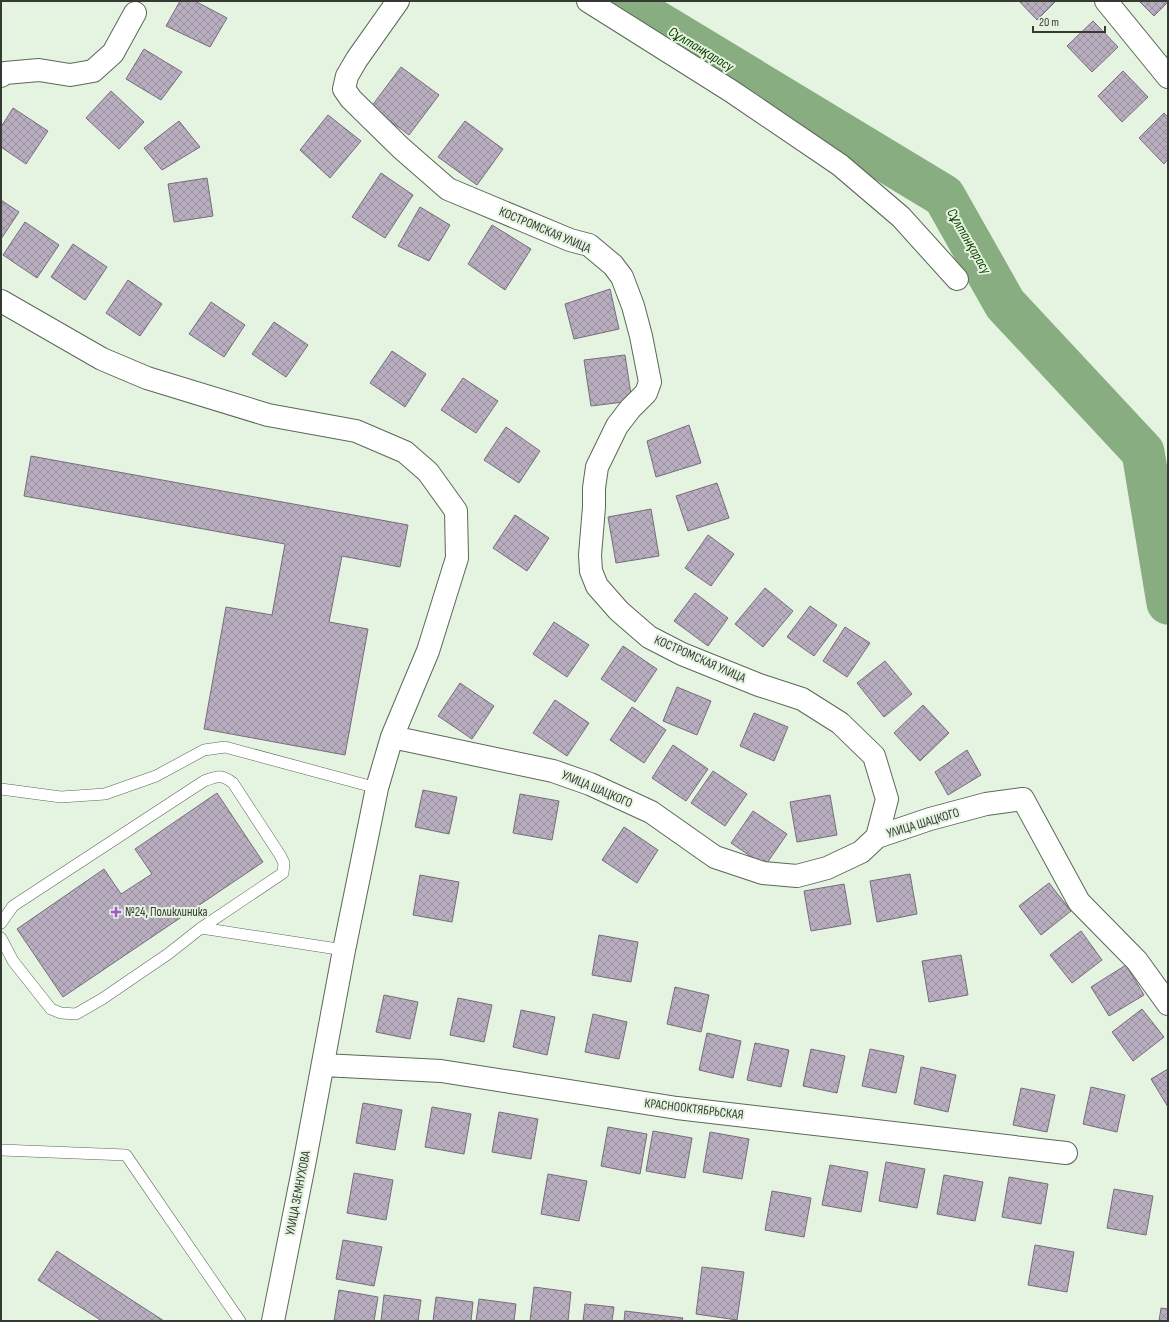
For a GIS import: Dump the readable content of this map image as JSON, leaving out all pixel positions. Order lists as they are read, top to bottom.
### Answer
{
  "streets": {
    "street": [
      "КОСТРОМСКАЯ УЛИЦА",
      "УЛИЦА ШАЦКОГО",
      "КРАСНООКТЯБРЬСКАЯ",
      "УЛИЦА ЗЕМНУХОВА"
    ]
  },
  "crossings": [
    ["КОСТРОМСКАЯ УЛИЦА", "УЛИЦА ШАЦКОГО"],
    ["УЛИЦА ШАЦКОГО", "УЛИЦА ЗЕМНУХОВА"],
    ["КРАСНООКТЯБРЬСКАЯ", "УЛИЦА ЗЕМНУХОВА"]
  ],
  "water": ["Сұлтанқарасу"],
  "places": {
    "health": ["№24, Поликлиника"]
  },
  "scale_bar": "20 m"
}
